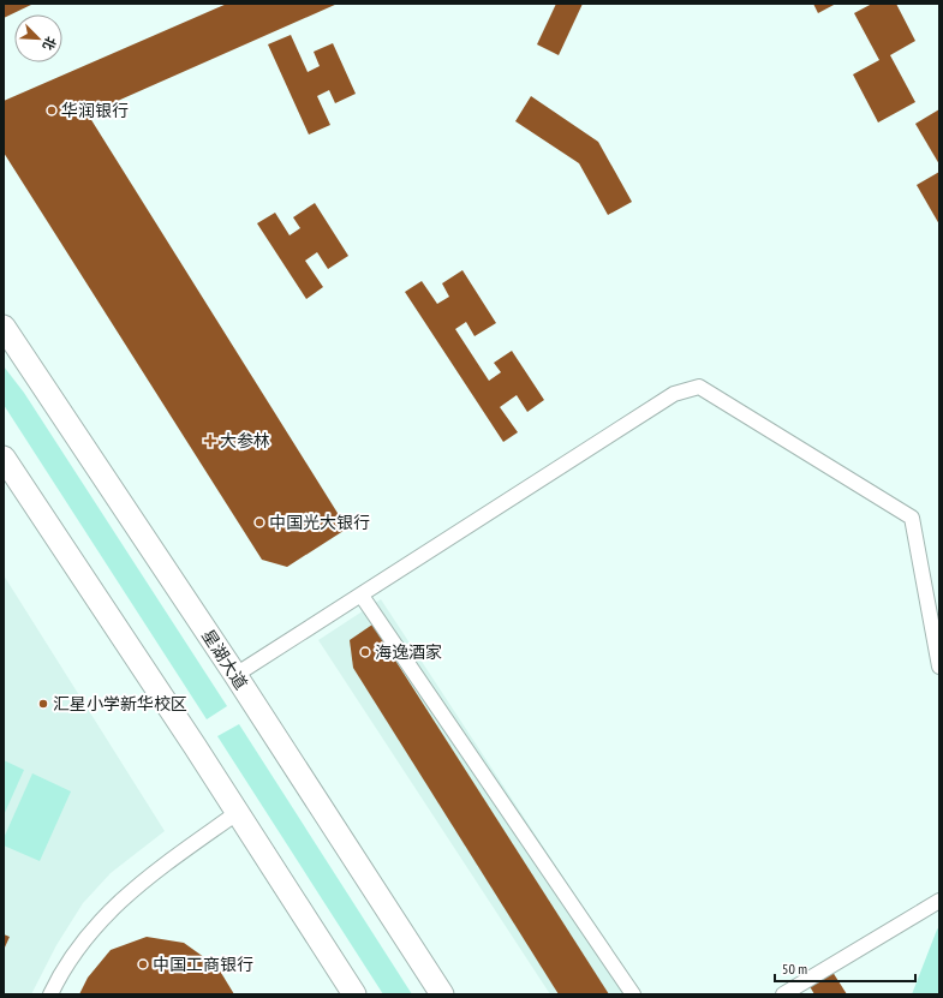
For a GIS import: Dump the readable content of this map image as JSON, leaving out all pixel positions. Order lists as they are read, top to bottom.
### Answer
{
  "streets": {
    "main road": ["星湖大道"]
  },
  "places": {
    "other": [
      "华润银行",
      "中国光大银行",
      "海逸酒家",
      "汇星小学新华校区",
      "中国工商银行"
    ],
    "health": ["大参林"]
  },
  "scale_bar": "50 m",
  "north": "bottom right"
}
